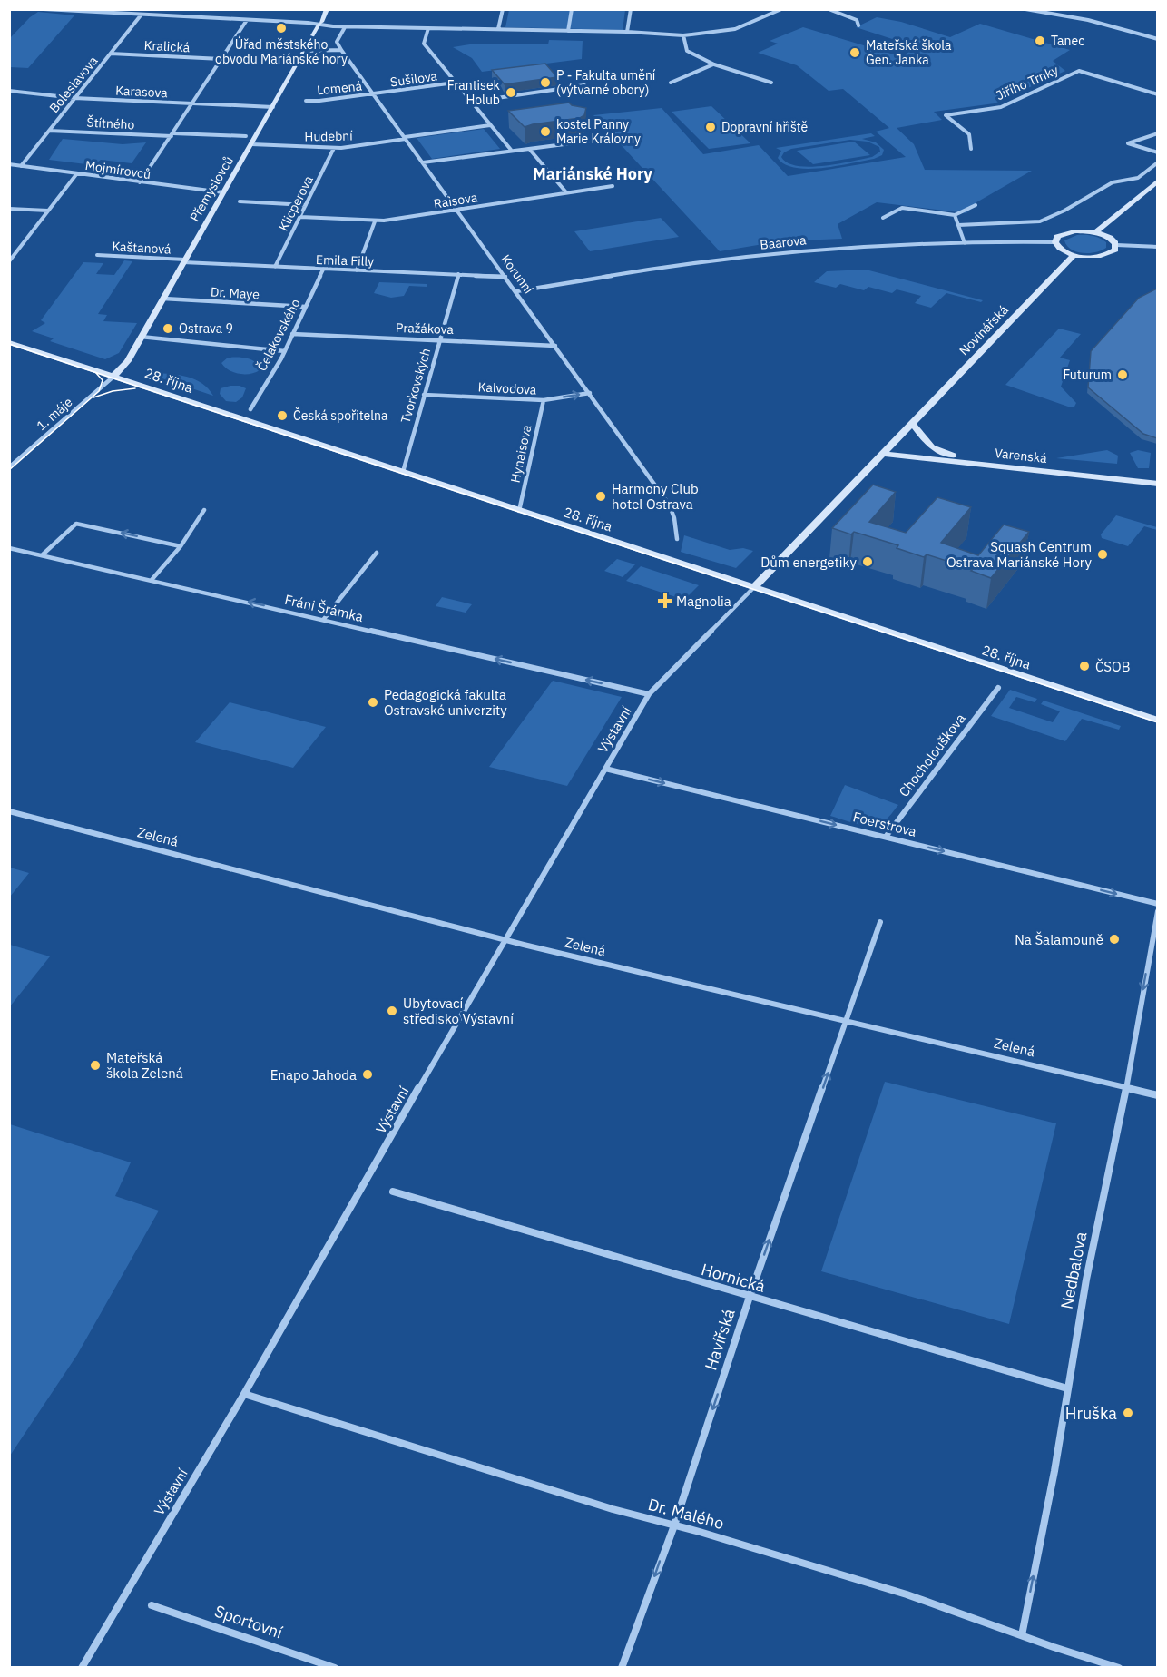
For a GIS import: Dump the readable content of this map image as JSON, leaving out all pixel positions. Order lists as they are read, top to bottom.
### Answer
{
  "streets": {
    "street": [
      "Kralická",
      "Sušilova",
      "Jiřího Trnky",
      "Boleslavova",
      "Lomená",
      "Karasova",
      "Štítného",
      "Hudební",
      "Mojmírovců",
      "Přemyslovců",
      "Raisova",
      "Klicperova",
      "Baarova",
      "Kaštanová",
      "Emila Filly",
      "Korunní",
      "Dr. Maye",
      "Pražákova",
      "Novinářská",
      "Čelakovského",
      "28. října",
      "Tvorkovských",
      "Kalvodova",
      "1. máje",
      "Hynaisova",
      "Varenská",
      "Fráni Šrámka",
      "Výstavní",
      "Chocholouškova",
      "Foerstrova",
      "Zelená",
      "Nedbalova",
      "Hornická",
      "Havířská",
      "Dr. Malého",
      "Sportovní"
    ]
  },
  "crossings": [
    ["Kralická", "Boleslavova"],
    ["Sušilova", "Lomená"],
    ["Sušilova", "Korunní"],
    ["Boleslavova", "Karasova"],
    ["Boleslavova", "Štítného"],
    ["Boleslavova", "Mojmírovců"],
    ["Lomená", "Korunní"],
    ["Karasova", "Přemyslovců"],
    ["Hudební", "Přemyslovců"],
    ["Hudební", "Klicperova"],
    ["Hudební", "Korunní"],
    ["Mojmírovců", "Přemyslovců"],
    ["Přemyslovců", "Kaštanová"],
    ["Přemyslovců", "Emila Filly"],
    ["Přemyslovců", "Dr. Maye"],
    ["Přemyslovců", "28. října"],
    ["Přemyslovců", "1. máje"],
    ["Raisova", "Klicperova"],
    ["Raisova", "Korunní"],
    ["Klicperova", "Emila Filly"],
    ["Baarova", "Korunní"],
    ["Kaštanová", "Emila Filly"],
    ["Emila Filly", "Korunní"],
    ["Emila Filly", "Čelakovského"],
    ["Emila Filly", "Tvorkovských"],
    ["Korunní", "Pražákova"],
    ["Korunní", "Kalvodova"],
    ["Dr. Maye", "Čelakovského"],
    ["Pražákova", "Čelakovského"],
    ["Pražákova", "Tvorkovských"],
    ["Novinářská", "28. října"],
    ["Novinářská", "Varenská"],
    ["Novinářská", "Výstavní"],
    ["28. října", "Tvorkovských"],
    ["28. října", "1. máje"],
    ["28. října", "Hynaisova"],
    ["28. října", "Výstavní"],
    ["Tvorkovských", "Kalvodova"],
    ["Kalvodova", "Hynaisova"],
    ["Fráni Šrámka", "Výstavní"],
    ["Výstavní", "Foerstrova"],
    ["Výstavní", "Zelená"],
    ["Výstavní", "Dr. Malého"],
    ["Chocholouškova", "Foerstrova"],
    ["Zelená", "Nedbalova"],
    ["Zelená", "Havířská"],
    ["Nedbalova", "Hornická"],
    ["Nedbalova", "Dr. Malého"],
    ["Hornická", "Havířská"],
    ["Havířská", "Dr. Malého"]
  ],
  "one_way": ["Fráni Šrámka", "Foerstrova"],
  "districts": ["Mariánské Hory"],
  "places": {
    "other": [
      "Úřad městského obvodu Mariánské hory",
      "Tanec",
      "Mateřská škola Gen. Janka",
      "P - Fakulta umění (výtvarné obory)",
      "Frantisek Holub",
      "Dopravní hřiště",
      "kostel Panny Marie Královny",
      "Ostrava 9",
      "Futurum",
      "Česká spořitelna",
      "Harmony Club hotel Ostrava",
      "Squash Centrum Ostrava Mariánské Hory",
      "Dům energetiky",
      "ČSOB",
      "Pedagogická fakulta Ostravské univerzity",
      "Na Šalamouně",
      "Ubytovací středisko Výstavní",
      "Mateřská škola Zelená",
      "Enapo Jahoda",
      "Hruška"
    ],
    "health": ["Magnolia"]
  }
}
